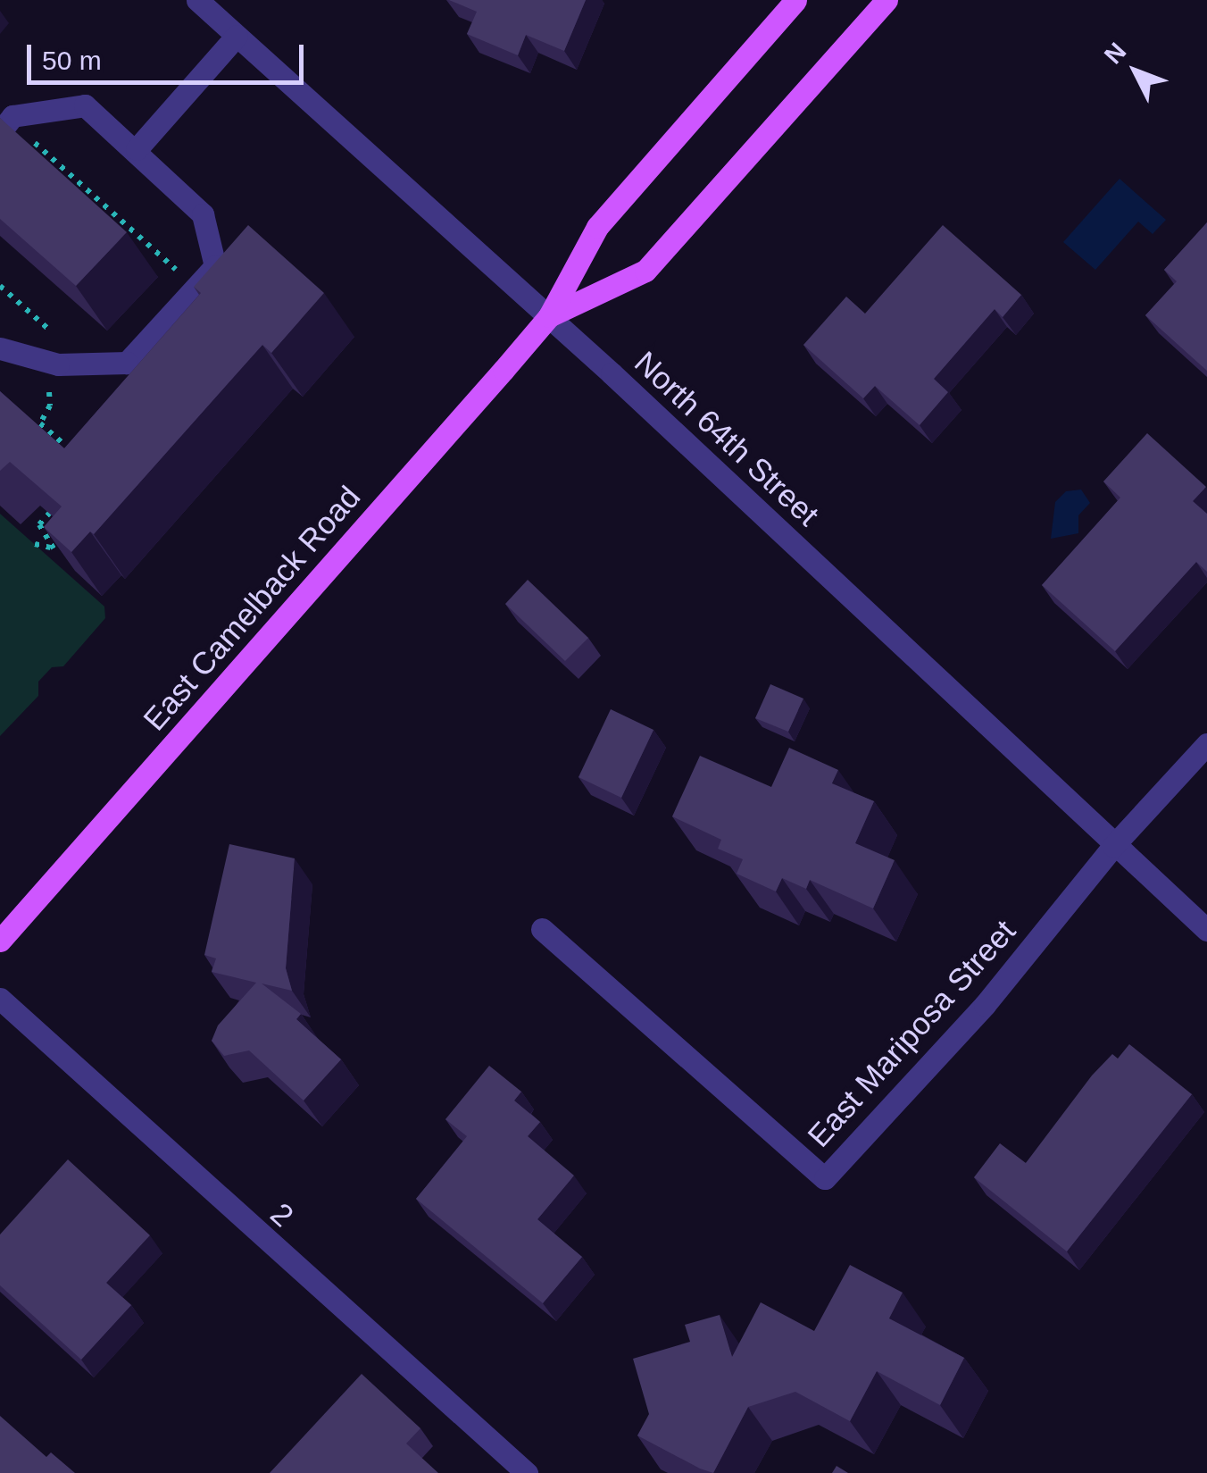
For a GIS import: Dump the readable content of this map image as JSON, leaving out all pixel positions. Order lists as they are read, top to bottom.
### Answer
{
  "streets": {
    "main road": ["East Camelback Road"],
    "street": ["North 64th Street", "East Mariposa Street", "2"]
  },
  "crossings": [
    ["North 64th Street", "East Camelback Road"],
    ["North 64th Street", "East Mariposa Street"]
  ],
  "scale_bar": "50 m",
  "north": "top left"
}
